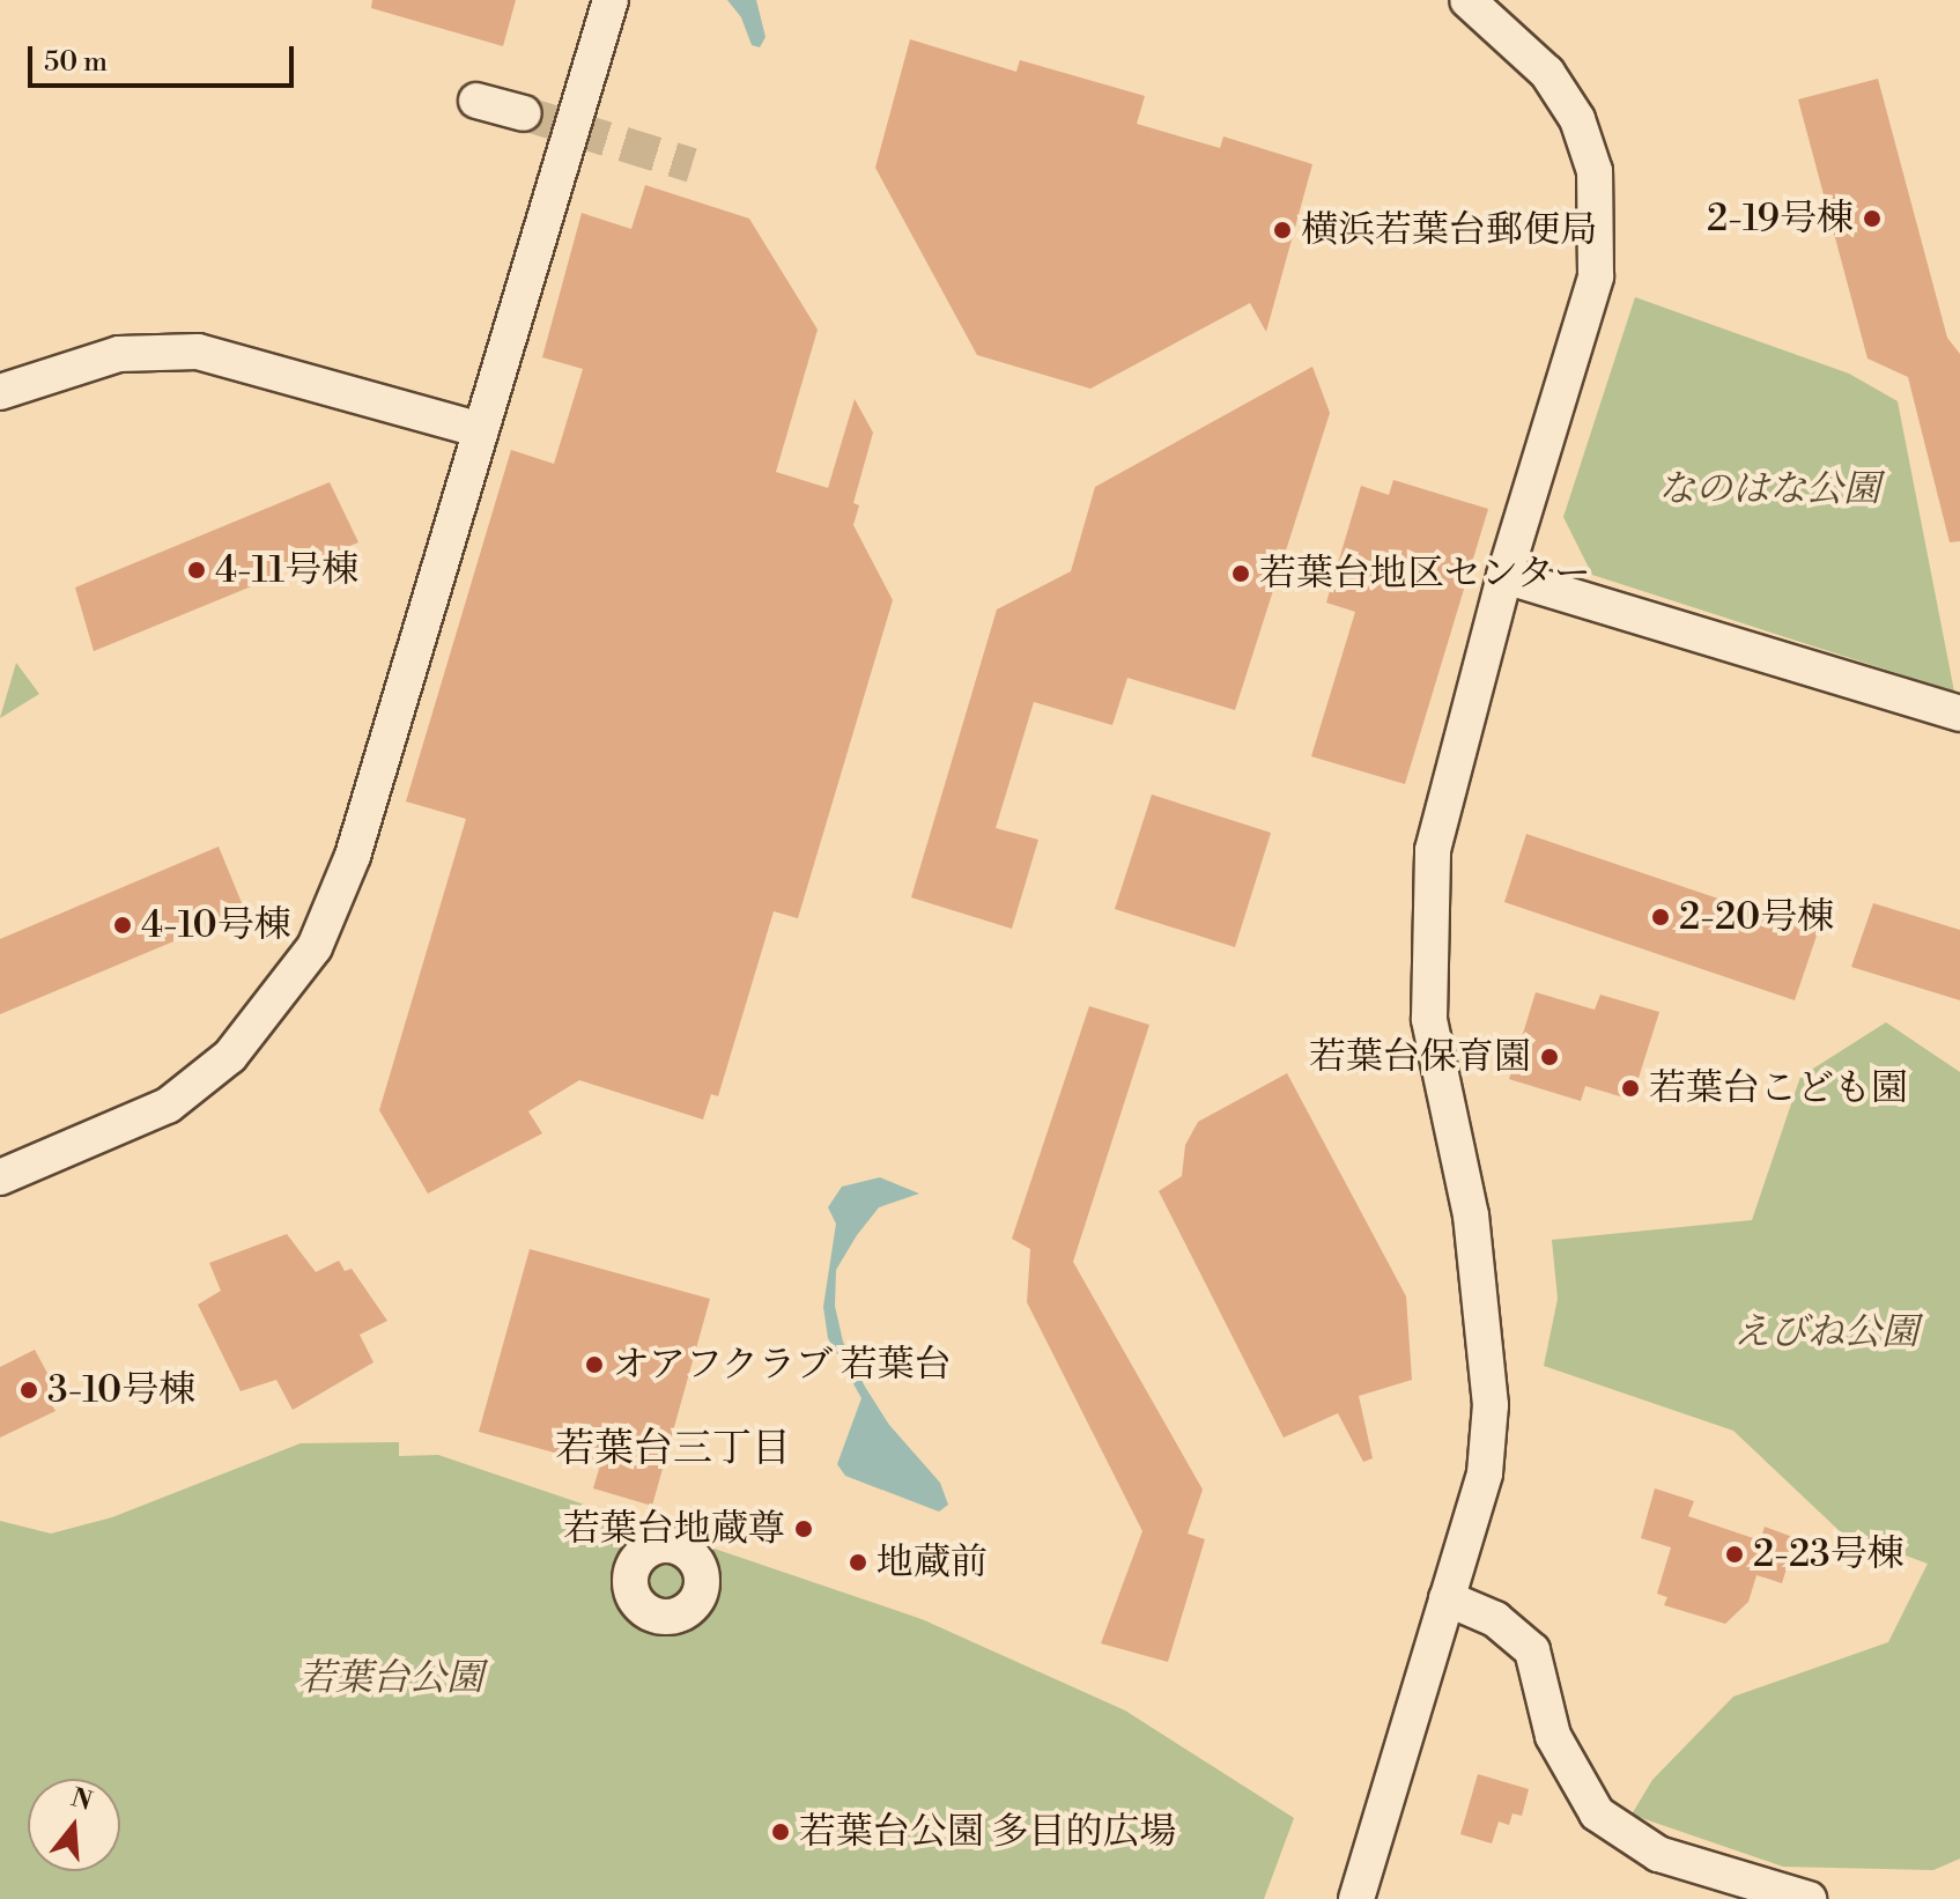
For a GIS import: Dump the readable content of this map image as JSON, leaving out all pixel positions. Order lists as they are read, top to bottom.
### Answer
{
  "districts": ["若葉台三丁目"],
  "parks": ["なのはな公園", "えびね公園", "若葉台公園"],
  "places": [
    "2-19号棟",
    "横浜若葉台郵便局",
    "4-11号棟",
    "若葉台地区センター",
    "2-20号棟",
    "4-10号棟",
    "若葉台保育園",
    "若葉台こども園",
    "オアフクラブ 若葉台",
    "3-10号棟",
    "若葉台地蔵尊",
    "2-23号棟",
    "地蔵前",
    "若葉台公園 多目的広場"
  ],
  "scale_bar": "50 m",
  "north": "top"
}
